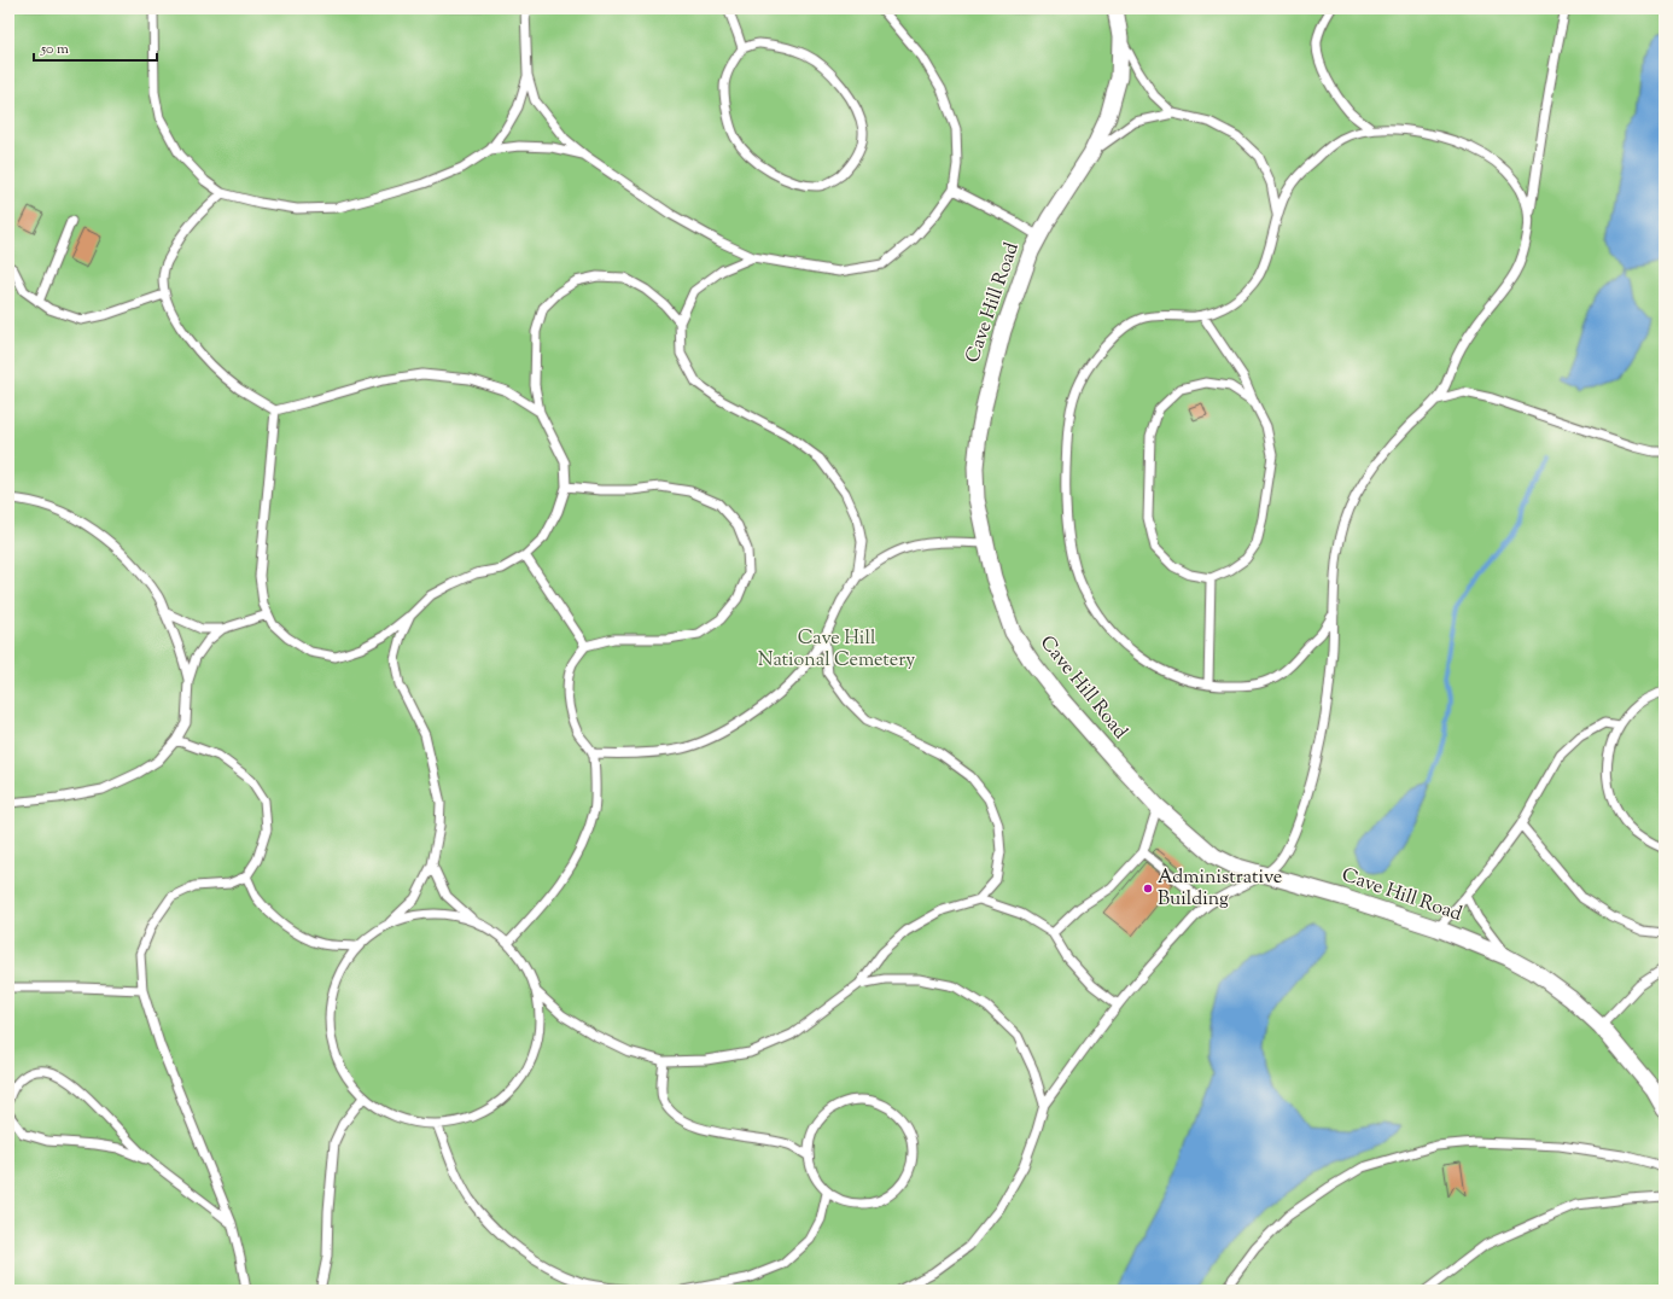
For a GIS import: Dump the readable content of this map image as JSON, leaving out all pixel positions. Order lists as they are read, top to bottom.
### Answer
{
  "streets": {
    "street": ["Cave Hill Road"]
  },
  "parks": ["Cave Hill National Cemetery"],
  "places": ["Administrative Building"],
  "scale_bar": "50 m"
}
